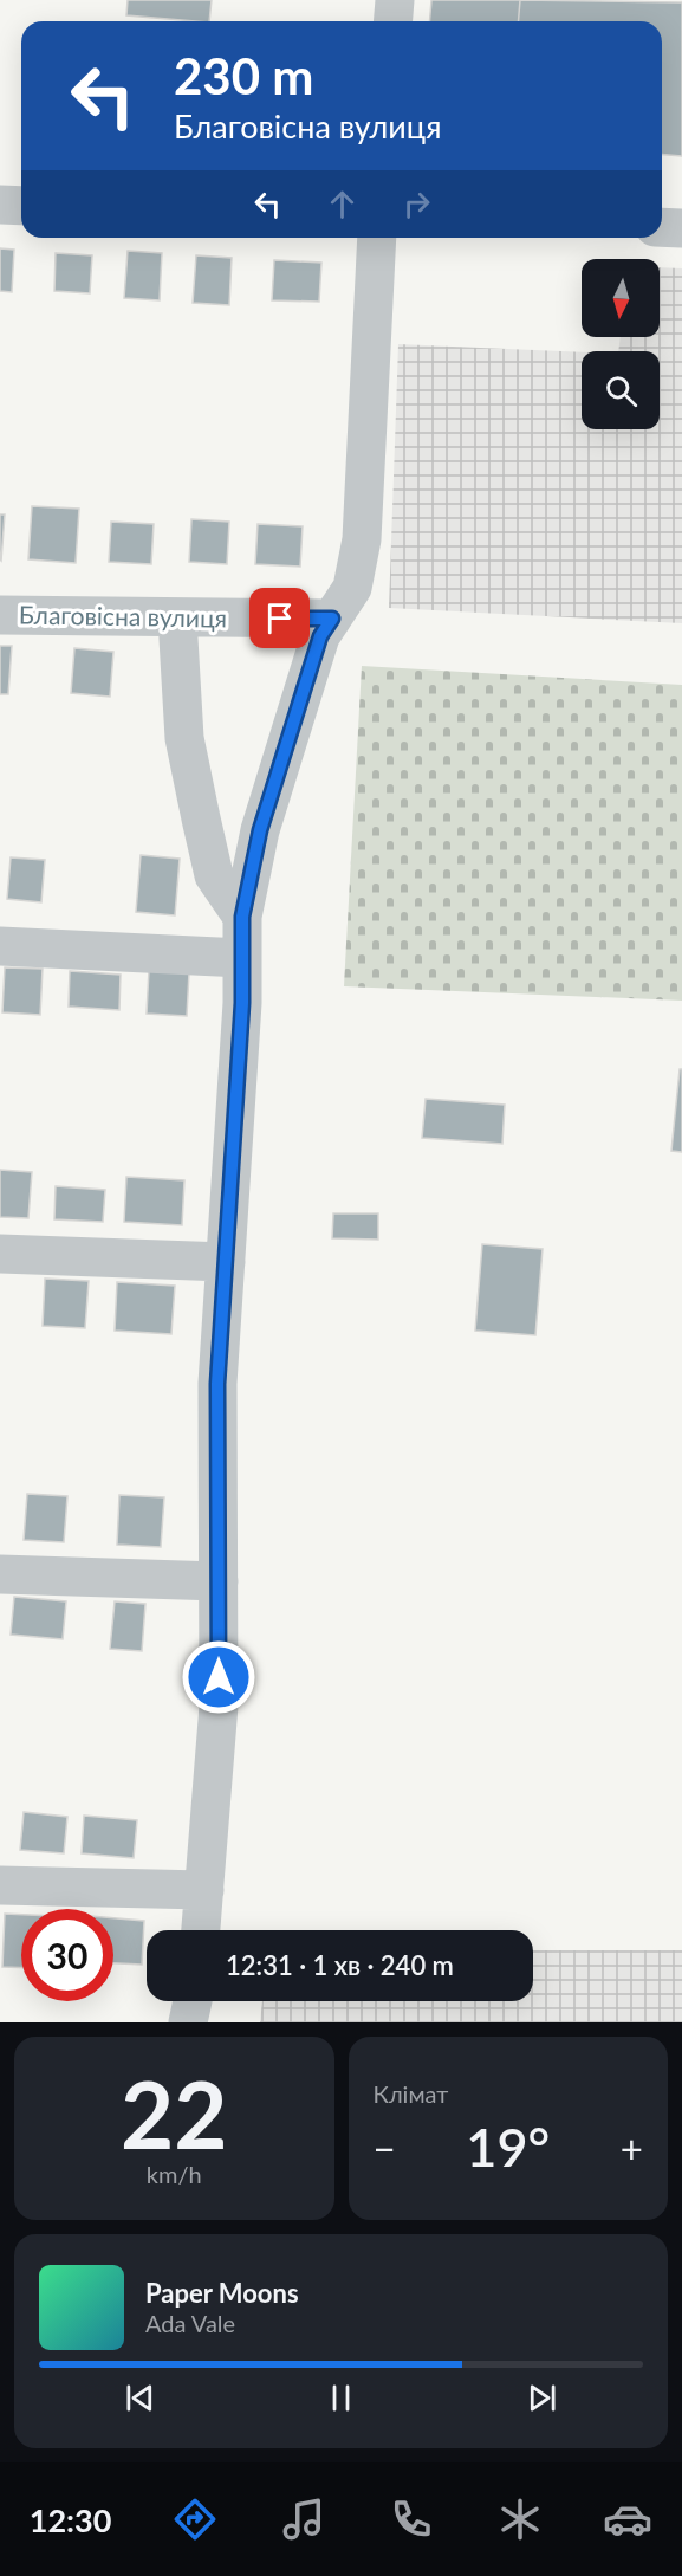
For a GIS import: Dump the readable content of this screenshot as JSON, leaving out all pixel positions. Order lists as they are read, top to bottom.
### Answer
{
  "streets": {
    "street": ["Благовісна вулиця"]
  },
  "north": "bottom",
  "page": {
    "turn": ["230 m", "Благовісна вулиця"],
    "limit": "30",
    "trip": "12:31 · 1 хв · 240 m",
    "tile": [
      ["22", "km/h"],
      "Клімат"
    ],
    "heat": ["−", "19°", "+"],
    "song": ["Paper Moons", "Ada Vale"],
    "tabs": "12:30"
  }
}
